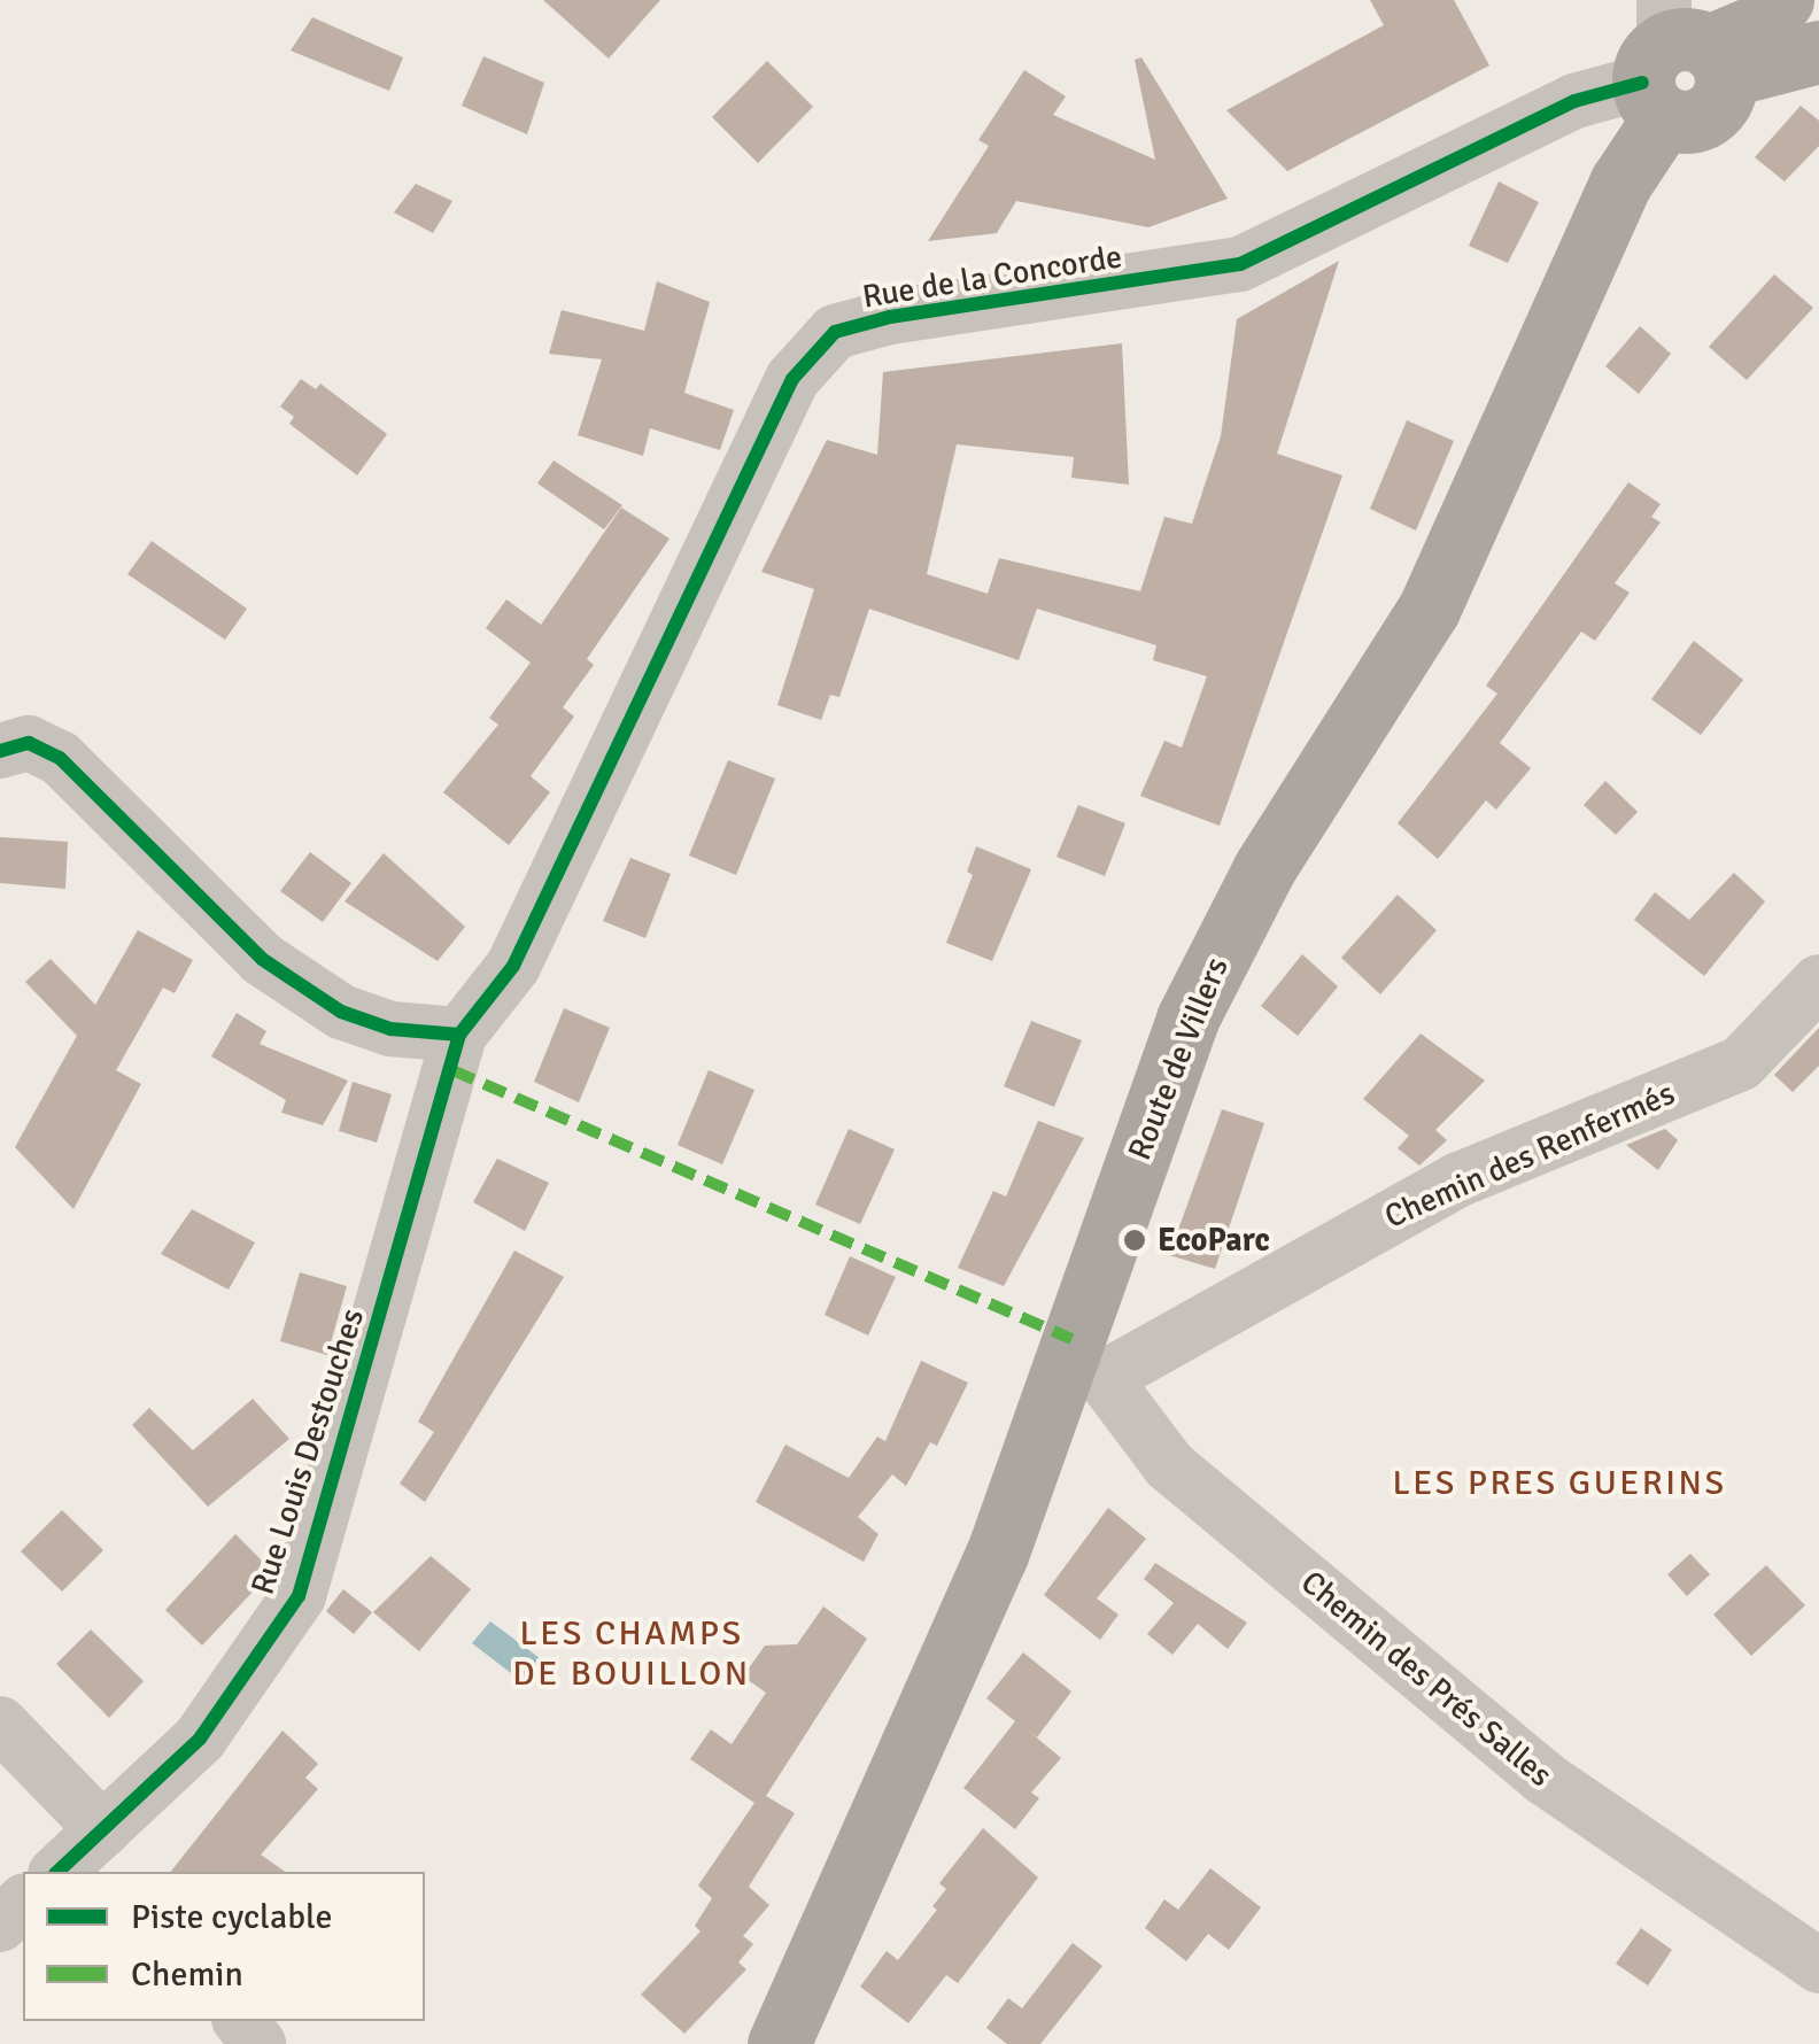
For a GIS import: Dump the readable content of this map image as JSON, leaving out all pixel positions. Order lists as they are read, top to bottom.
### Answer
{
  "streets": {
    "main road": ["Route de Villers"],
    "street": [
      "Rue de la Concorde",
      "Chemin des Renfermés",
      "Rue Louis Destouches",
      "Chemin des Prés Salles"
    ]
  },
  "crossings": [
    ["Rue de la Concorde", "Route de Villers"],
    ["Rue de la Concorde", "Rue Louis Destouches"],
    ["Route de Villers", "Chemin des Renfermés"],
    ["Route de Villers", "Chemin des Prés Salles"],
    ["Chemin des Renfermés", "Chemin des Prés Salles"]
  ],
  "districts": ["LES PRES GUERINS", "LES CHAMPS DE BOUILLON"],
  "places": ["EcoParc"],
  "legend": ["Piste cyclable", "Chemin"]
}
